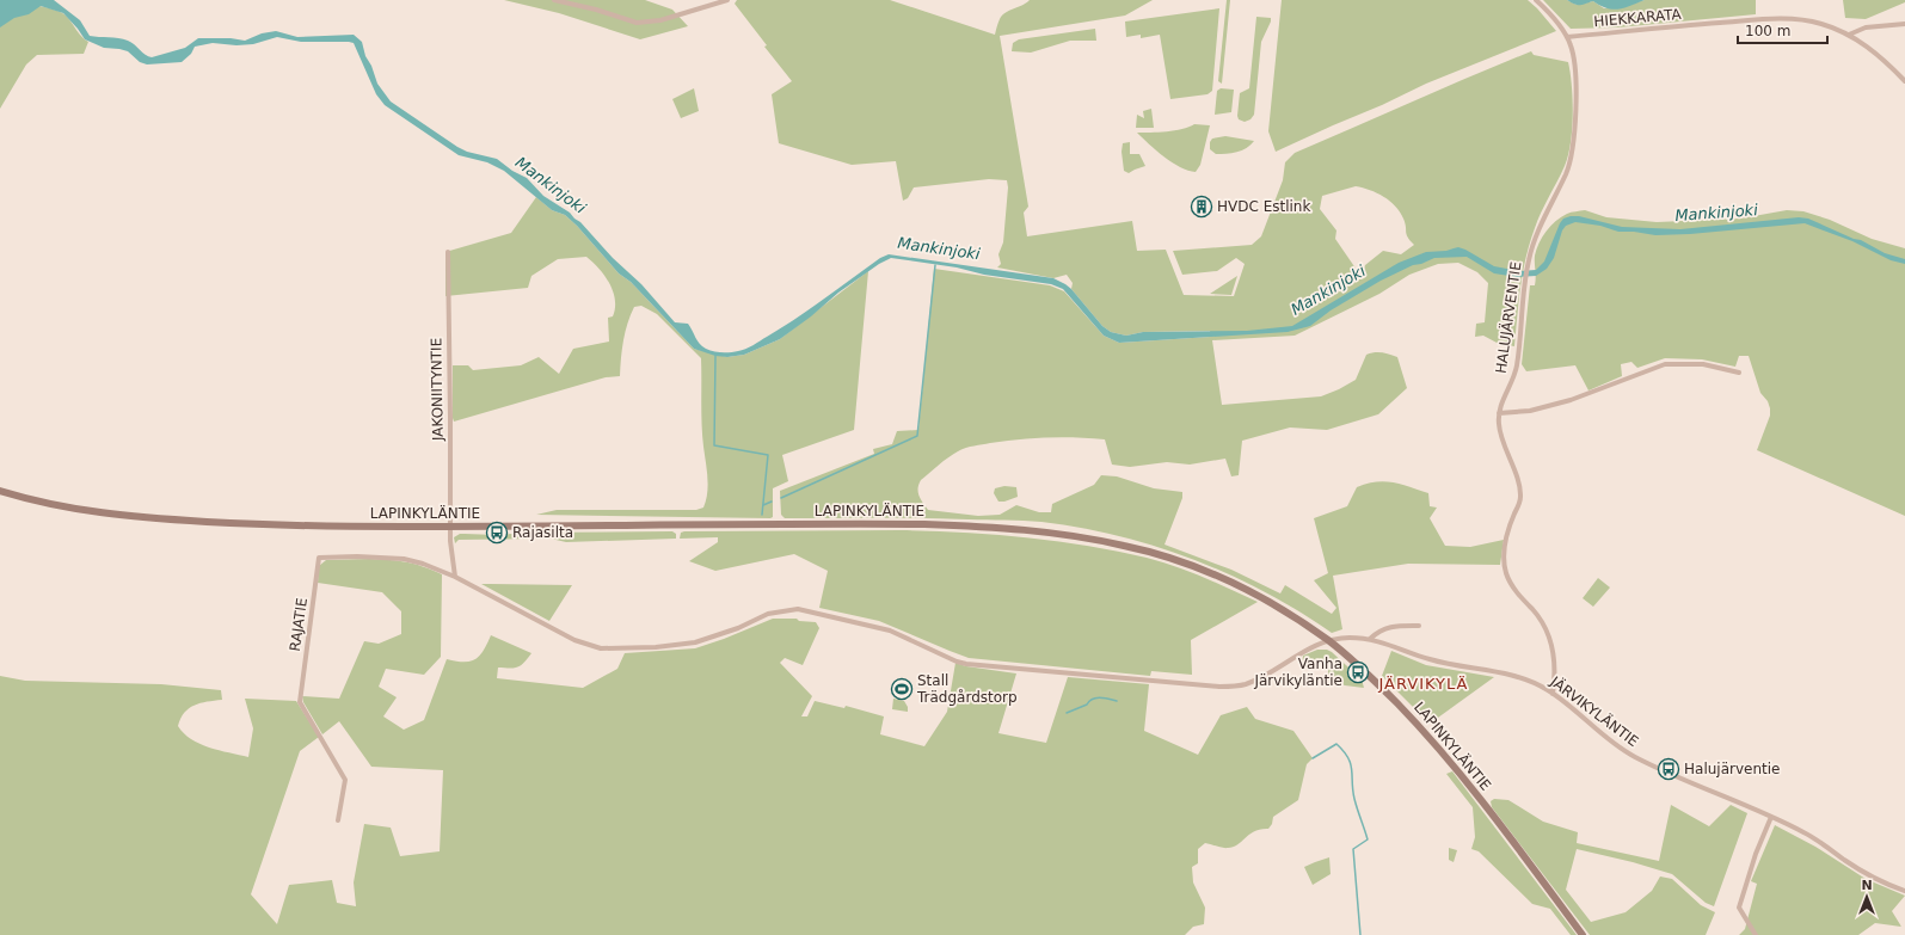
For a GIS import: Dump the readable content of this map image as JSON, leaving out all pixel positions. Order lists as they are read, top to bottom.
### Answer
{
  "streets": {
    "main road": ["LAPINKYLÄNTIE"],
    "street": [
      "HIEKKARATA",
      "HALUJÄRVENTIE",
      "JAKONIITYNTIE",
      "RAJATIE",
      "JÄRVIKYLÄNTIE"
    ]
  },
  "crossings": [
    ["HIEKKARATA", "HALUJÄRVENTIE"],
    ["HALUJÄRVENTIE", "JÄRVIKYLÄNTIE"],
    ["JAKONIITYNTIE", "LAPINKYLÄNTIE"],
    ["LAPINKYLÄNTIE", "JÄRVIKYLÄNTIE"]
  ],
  "districts": ["JÄRVIKYLÄ"],
  "water": ["Mankinjoki"],
  "places": {
    "building": ["HVDC Estlink"],
    "bus stop": ["Rajasilta", "Vanha Järvikyläntie", "Halujärventie"],
    "sports": ["Stall Trädgårdstorp"]
  },
  "scale_bar": "100 m",
  "north": "top"
}
